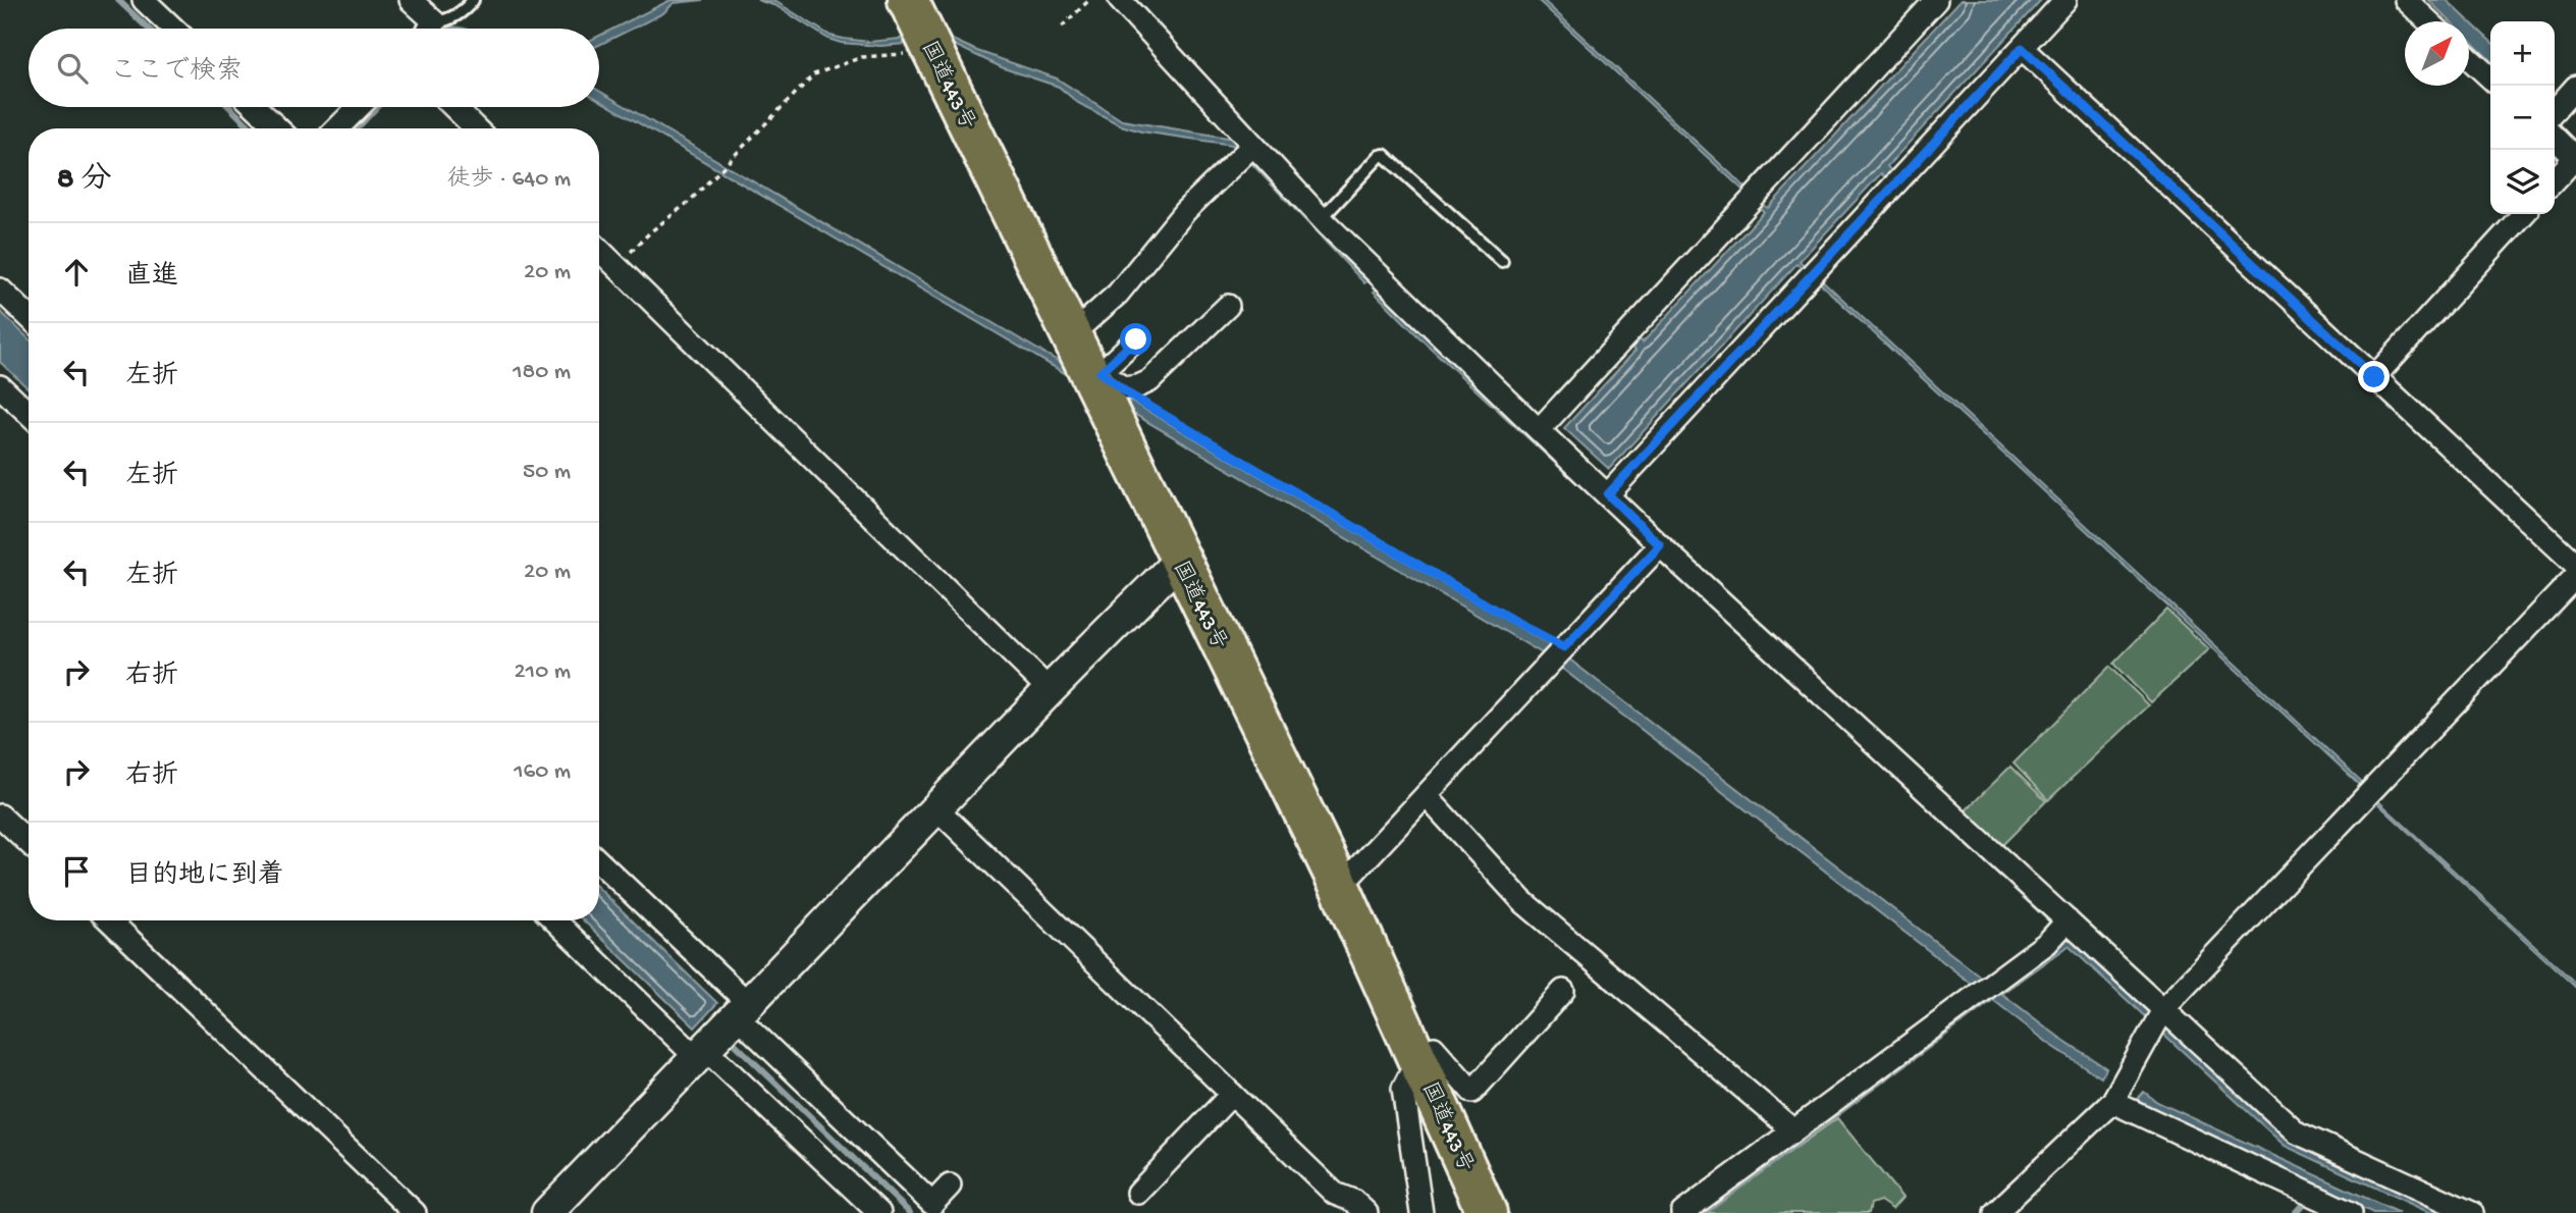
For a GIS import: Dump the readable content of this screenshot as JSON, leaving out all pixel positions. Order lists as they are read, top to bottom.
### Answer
{
  "streets": {
    "highway": ["国道443号"]
  },
  "north": "top right",
  "page": {
    "map_buttons": ["+", "−"],
    "search": "ここで検索",
    "heading": ["8 分", "徒歩 · 640 m"],
    "list": [
      ["直進", "20 m"],
      ["左折", "180 m"],
      ["左折", "50 m"],
      ["左折", "20 m"],
      ["右折", "210 m"],
      ["右折", "160 m"],
      "目的地に到着"
    ]
  }
}
